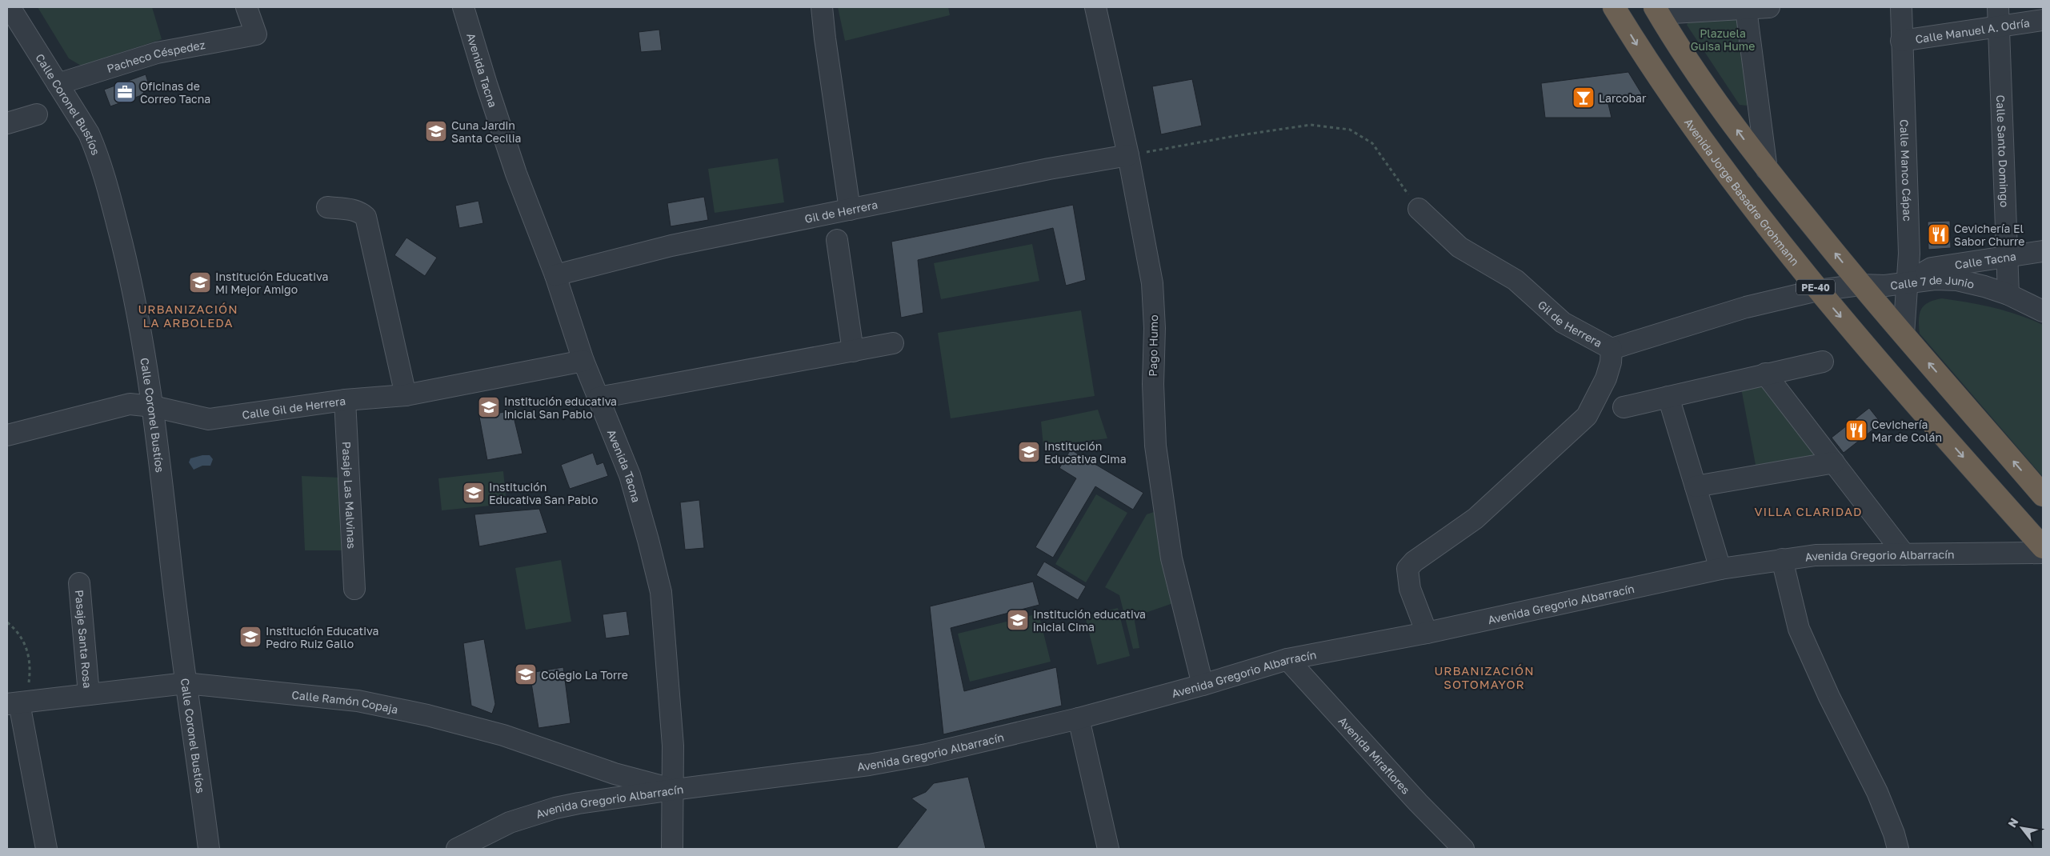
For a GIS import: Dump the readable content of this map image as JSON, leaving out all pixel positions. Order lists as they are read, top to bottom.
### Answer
{
  "streets": {
    "highway": ["Avenida Jorge Basadre Grohmann", "PE-40"],
    "street": [
      "Calle Manuel A. Odría",
      "Pacheco Céspedez",
      "Avenida Tacna",
      "Calle Coronel Bustíos",
      "Calle Santo Domingo",
      "Calle Manco Cápac",
      "Gil de Herrera",
      "Calle Tacna",
      "Calle 7 de Junio",
      "Pago Humo",
      "Calle Gil de Herrera",
      "Pasaje Las Malvinas",
      "Avenida Gregorio Albarracín",
      "Pasaje Santa Rosa",
      "Calle Ramón Copaja",
      "Avenida Miraflores"
    ]
  },
  "crossings": [
    ["Calle Manuel A. Odría", "Calle Santo Domingo"],
    ["Calle Manuel A. Odría", "Calle Manco Cápac"],
    ["Pacheco Céspedez", "Calle Coronel Bustíos"],
    ["Avenida Tacna", "Gil de Herrera"],
    ["Avenida Tacna", "Calle Gil de Herrera"],
    ["Avenida Tacna", "Avenida Gregorio Albarracín"],
    ["Avenida Tacna", "Calle Ramón Copaja"],
    ["Calle Coronel Bustíos", "Calle Gil de Herrera"],
    ["Calle Coronel Bustíos", "Calle Ramón Copaja"],
    ["Calle Santo Domingo", "Calle Tacna"],
    ["Calle Santo Domingo", "Calle 7 de Junio"],
    ["Calle Manco Cápac", "Calle Tacna"],
    ["Calle Manco Cápac", "Calle 7 de Junio"],
    ["Avenida Jorge Basadre Grohmann", "Gil de Herrera"],
    ["Avenida Jorge Basadre Grohmann", "Calle 7 de Junio"],
    ["Gil de Herrera", "Calle 7 de Junio"],
    ["Gil de Herrera", "Pago Humo"],
    ["Calle Tacna", "Calle 7 de Junio"],
    ["Pago Humo", "Avenida Gregorio Albarracín"],
    ["Calle Gil de Herrera", "Pasaje Las Malvinas"],
    ["Avenida Gregorio Albarracín", "Calle Ramón Copaja"],
    ["Avenida Gregorio Albarracín", "Avenida Miraflores"],
    ["Pasaje Santa Rosa", "Calle Ramón Copaja"]
  ],
  "districts": ["URBANIZACIÓN LA ARBOLEDA", "VILLA CLARIDAD", "URBANIZACIÓN SOTOMAYOR"],
  "parks": ["Plazuela Guisa Hume"],
  "places": {
    "office": ["Oficinas de Correo Tacna"],
    "bar": ["Larcobar"],
    "school or university": [
      "Cuna Jardin Santa Cecilia",
      "Institución Educativa Mi Mejor Amigo",
      "Institución educativa inicial San Pablo",
      "Institución Educativa Cima",
      "Institución Educativa San Pablo",
      "Institución educativa inicial Cima",
      "Institución Educativa Pedro Ruiz Gallo",
      "Colegio La Torre"
    ],
    "restaurant": ["Cevichería El Sabor Churre", "Cevichería Mar de Colán"]
  },
  "north": "top left"
}
